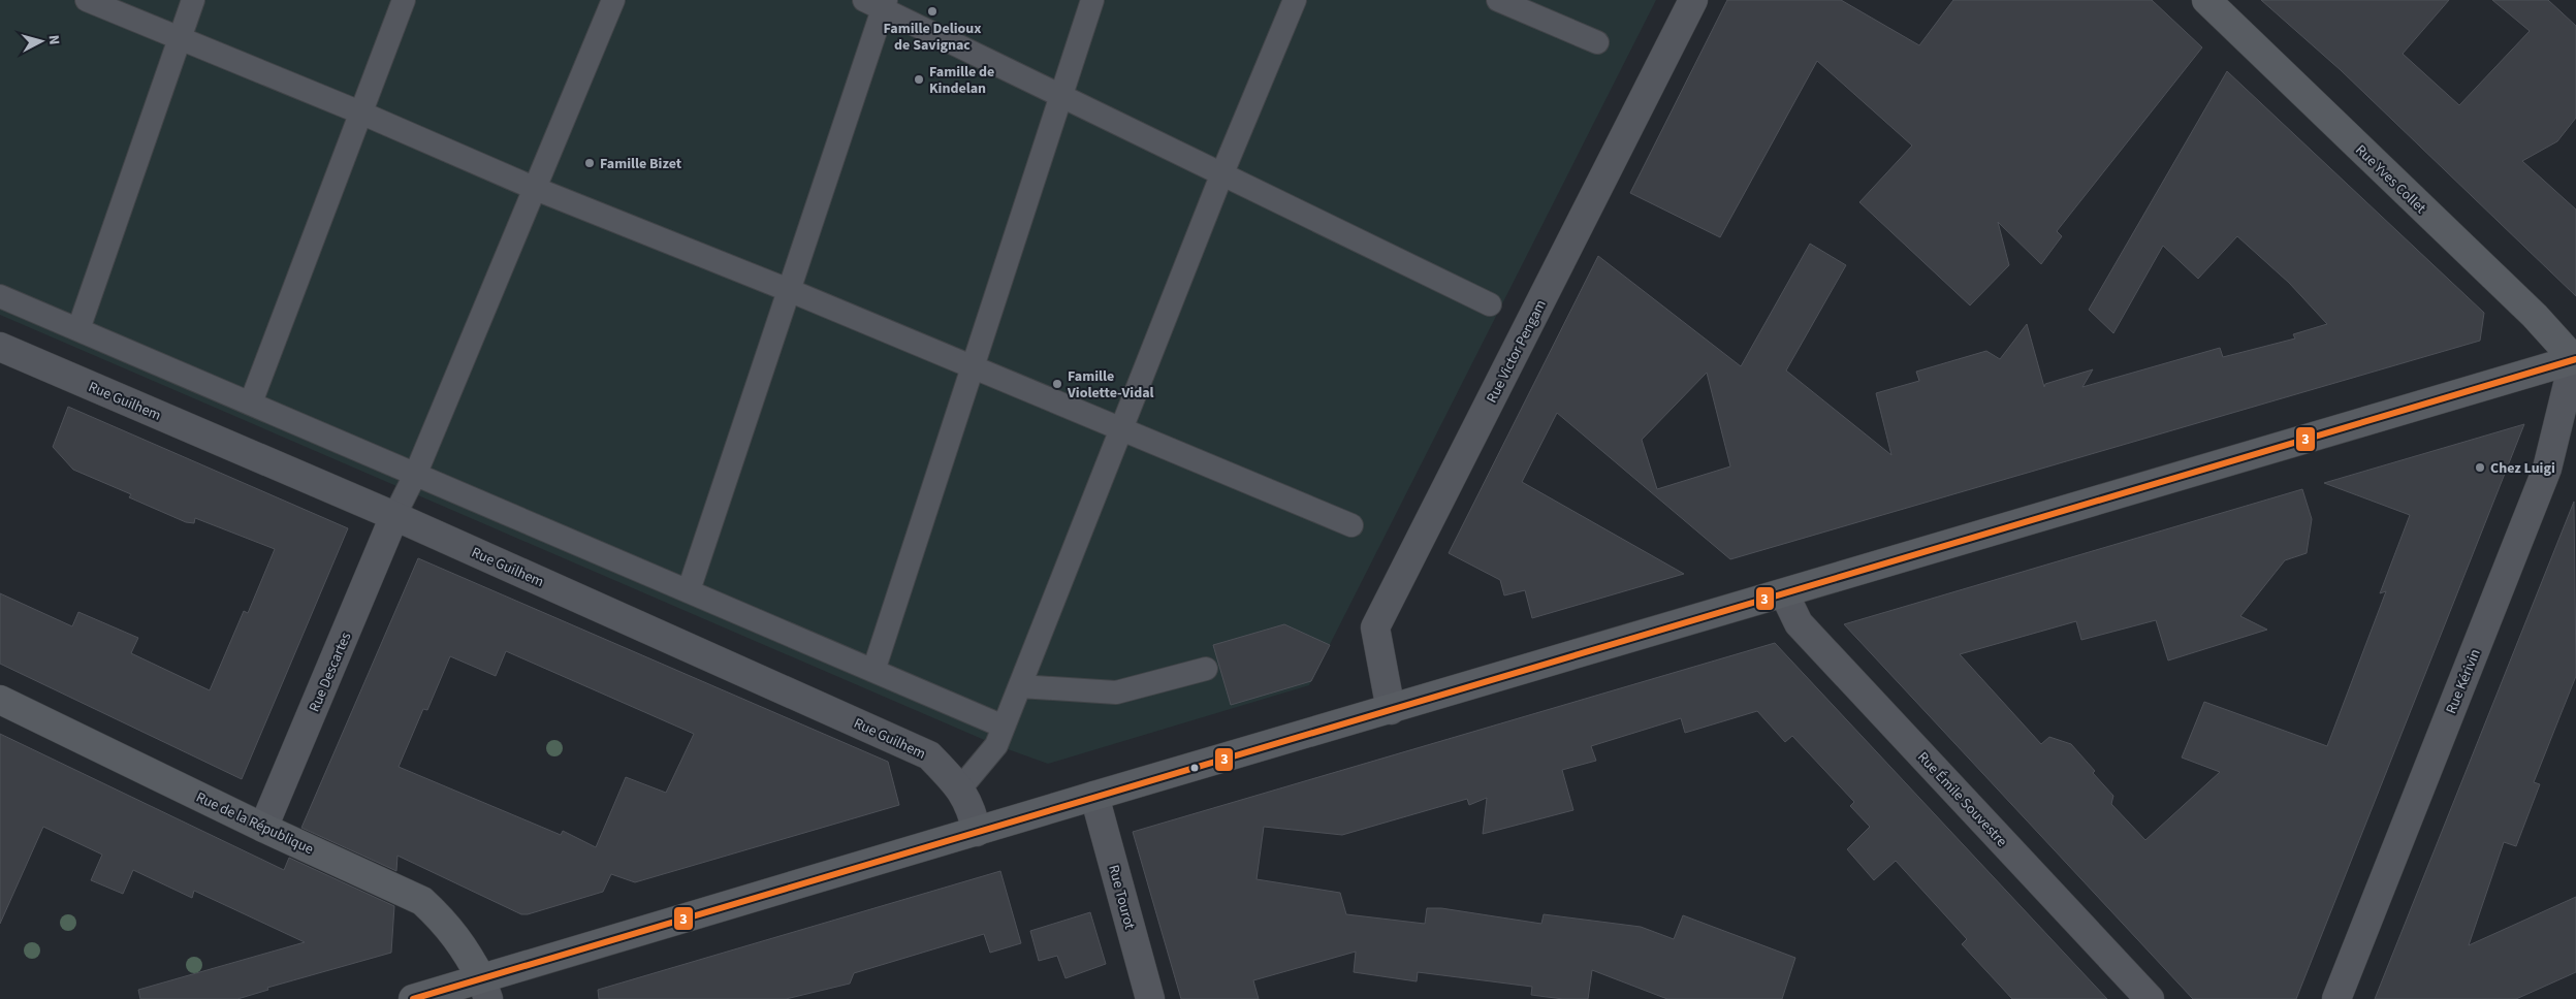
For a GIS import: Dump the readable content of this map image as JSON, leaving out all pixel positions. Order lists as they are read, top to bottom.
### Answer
{
  "streets": {
    "street": [
      "Rue Yves Collet",
      "Rue Victor Pengam",
      "Rue Guilhem",
      "Rue Descartes",
      "Rue Kérivin",
      "Rue Émile Souvestre",
      "Rue de la République",
      "Rue Tourot"
    ]
  },
  "crossings": [
    ["Rue Yves Collet", "Rue Kérivin"],
    ["Rue Guilhem", "Rue Descartes"],
    ["Rue Descartes", "Rue de la République"]
  ],
  "places": [
    "Famille Delioux de Savignac",
    "Famille de Kindelan",
    "Famille Bizet",
    "Famille Violette-Vidal",
    "Chez Luigi"
  ],
  "lines": ["transit line 3"],
  "north": "right"
}
